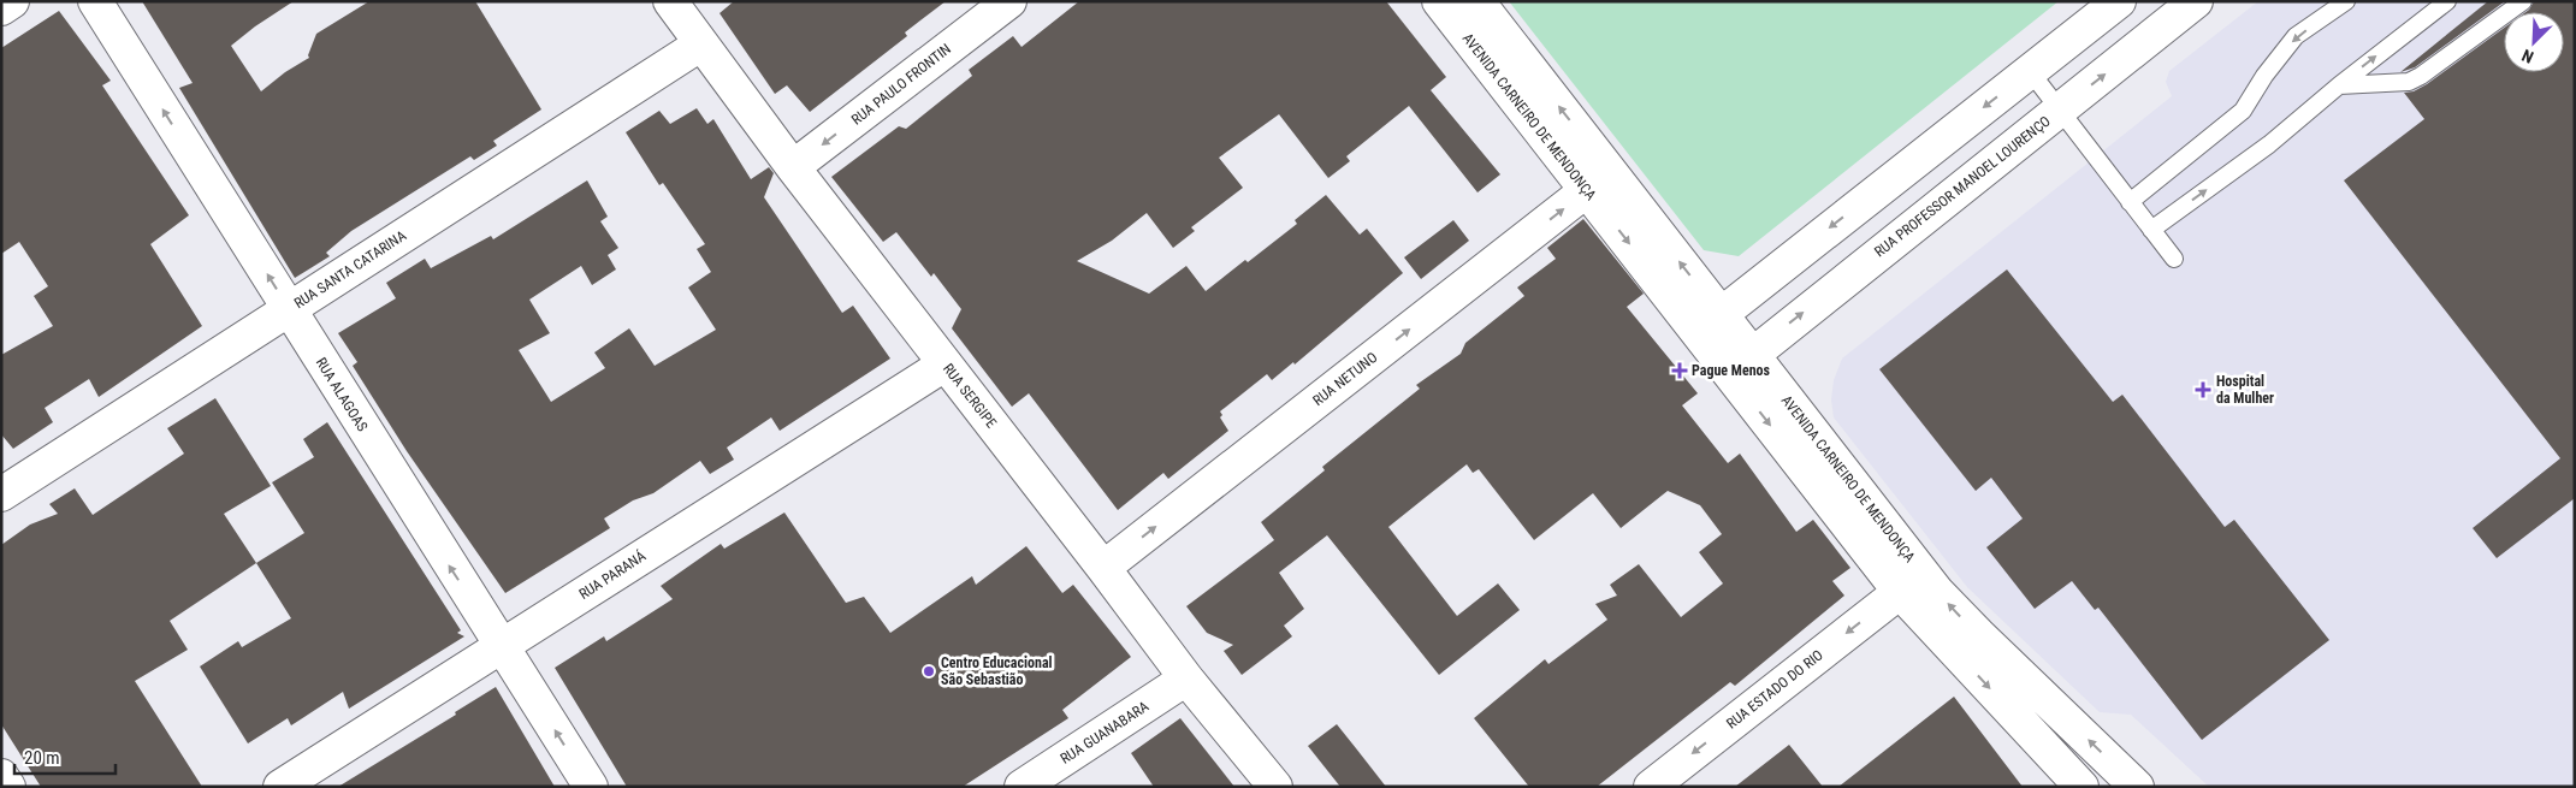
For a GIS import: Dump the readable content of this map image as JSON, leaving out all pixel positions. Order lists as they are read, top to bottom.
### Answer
{
  "streets": {
    "street": [
      "RUA PAULO FRONTIN",
      "AVENIDA CARNEIRO DE MENDONÇA",
      "RUA PROFESSOR MANOEL LOURENÇO",
      "RUA SANTA CATARINA",
      "RUA NETUNO",
      "RUA ALAGOAS",
      "RUA SERGIPE",
      "RUA PARANÁ",
      "RUA ESTADO DO RIO",
      "RUA GUANABARA"
    ]
  },
  "crossings": [
    ["RUA PAULO FRONTIN", "RUA SERGIPE"],
    ["AVENIDA CARNEIRO DE MENDONÇA", "RUA PROFESSOR MANOEL LOURENÇO"],
    ["AVENIDA CARNEIRO DE MENDONÇA", "RUA NETUNO"],
    ["AVENIDA CARNEIRO DE MENDONÇA", "RUA ESTADO DO RIO"],
    ["RUA SANTA CATARINA", "RUA ALAGOAS"],
    ["RUA SANTA CATARINA", "RUA SERGIPE"],
    ["RUA NETUNO", "RUA SERGIPE"],
    ["RUA ALAGOAS", "RUA PARANÁ"],
    ["RUA SERGIPE", "RUA PARANÁ"],
    ["RUA SERGIPE", "RUA GUANABARA"]
  ],
  "one_way": [
    "RUA PAULO FRONTIN",
    "RUA NETUNO",
    "RUA ALAGOAS",
    "RUA ESTADO DO RIO"
  ],
  "places": {
    "health": ["Pague Menos", "Hospital da Mulher"],
    "other": ["Centro Educacional São Sebastião"]
  },
  "scale_bar": "20 m",
  "north": "bottom left"
}
